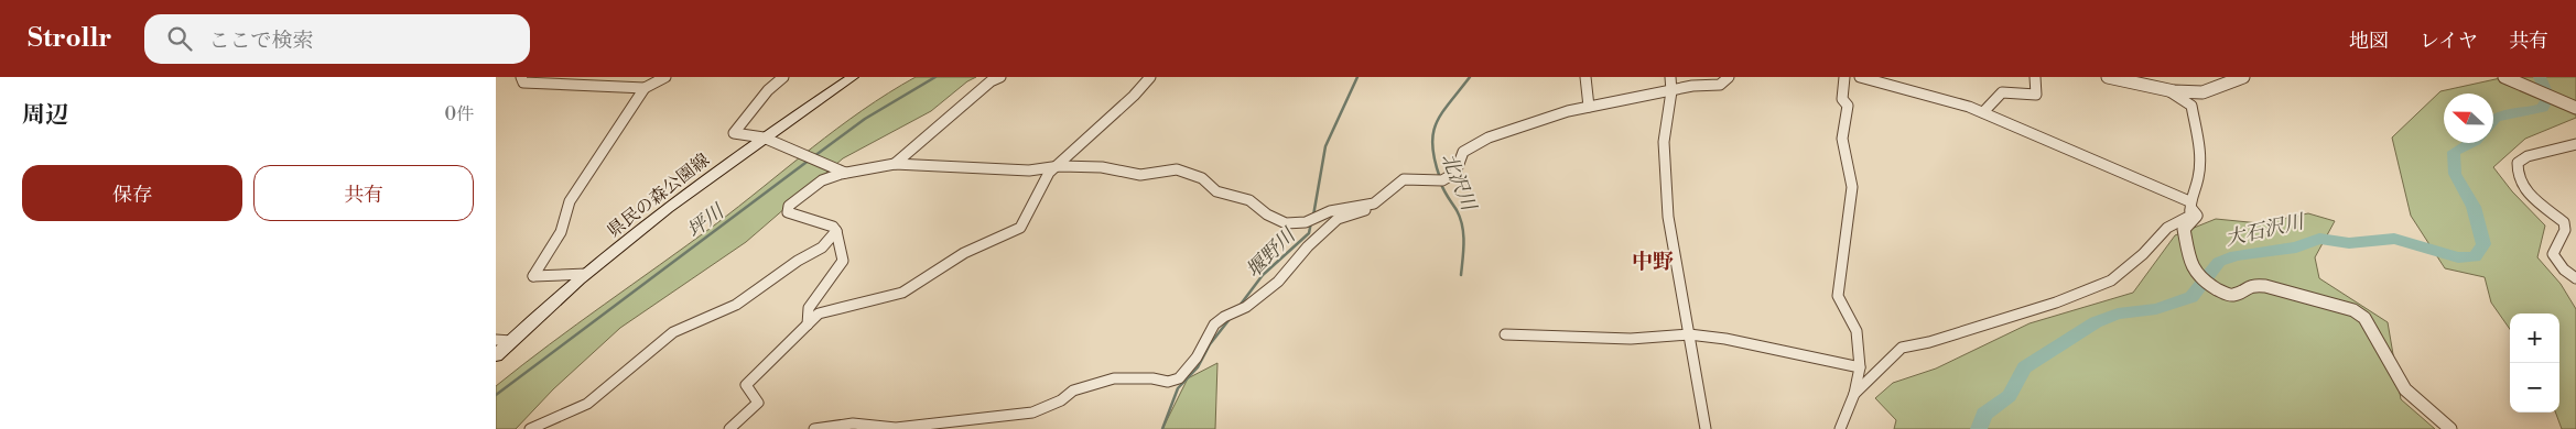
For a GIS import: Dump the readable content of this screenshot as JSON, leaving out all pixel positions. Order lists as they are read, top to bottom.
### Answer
{
  "streets": {
    "main road": ["県民の森公園線"]
  },
  "districts": ["中野"],
  "water": [
    "北沢川",
    "坪川",
    "大石沢川",
    "堰野川"
  ],
  "north": "left",
  "page": {
    "header": "Strollr",
    "search": "ここで検索",
    "nav": ["地図", "レイヤ", "共有"],
    "heading": ["周辺", "0件"],
    "buttons": ["保存", "共有"],
    "map_buttons": ["+", "−"]
  }
}
